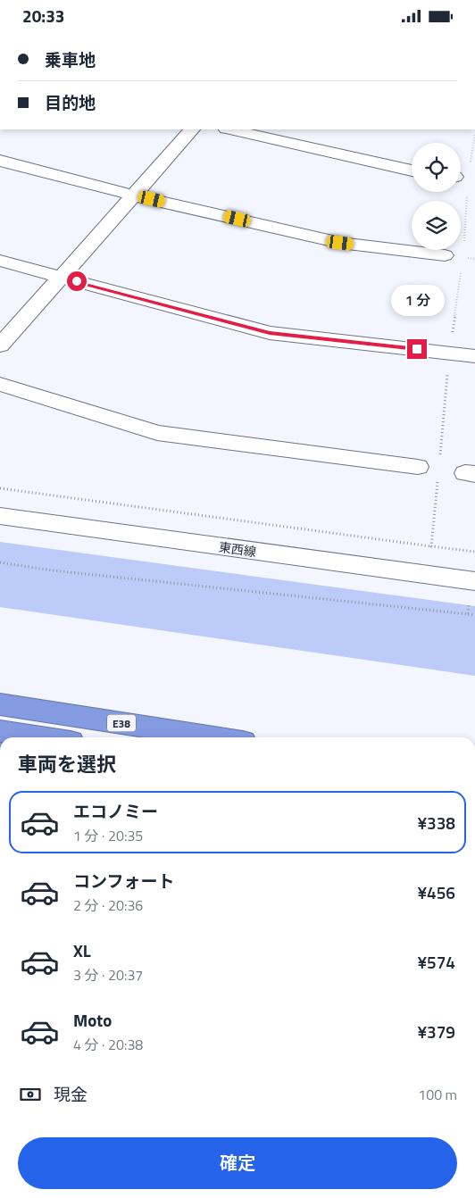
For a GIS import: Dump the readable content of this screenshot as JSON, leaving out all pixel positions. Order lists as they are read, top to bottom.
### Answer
{
  "streets": {
    "highway": ["E38"],
    "street": ["東西線"]
  },
  "page": {
    "status": "20:33",
    "banner": ["乗車地", "目的地"],
    "bubble": "1 分",
    "heading": "車両を選択",
    "list": [
      {
        "name": "エコノミー",
        "note": "1 分 · 20:35",
        "value": "¥338"
      },
      {
        "name": "コンフォート",
        "note": "2 分 · 20:36",
        "value": "¥456"
      },
      {
        "name": "XL",
        "note": "3 分 · 20:37",
        "value": "¥574"
      },
      {
        "name": "Moto",
        "note": "4 分 · 20:38",
        "value": "¥379"
      }
    ],
    "pay": ["現金", "100 m"],
    "buttons": "確定"
  }
}
